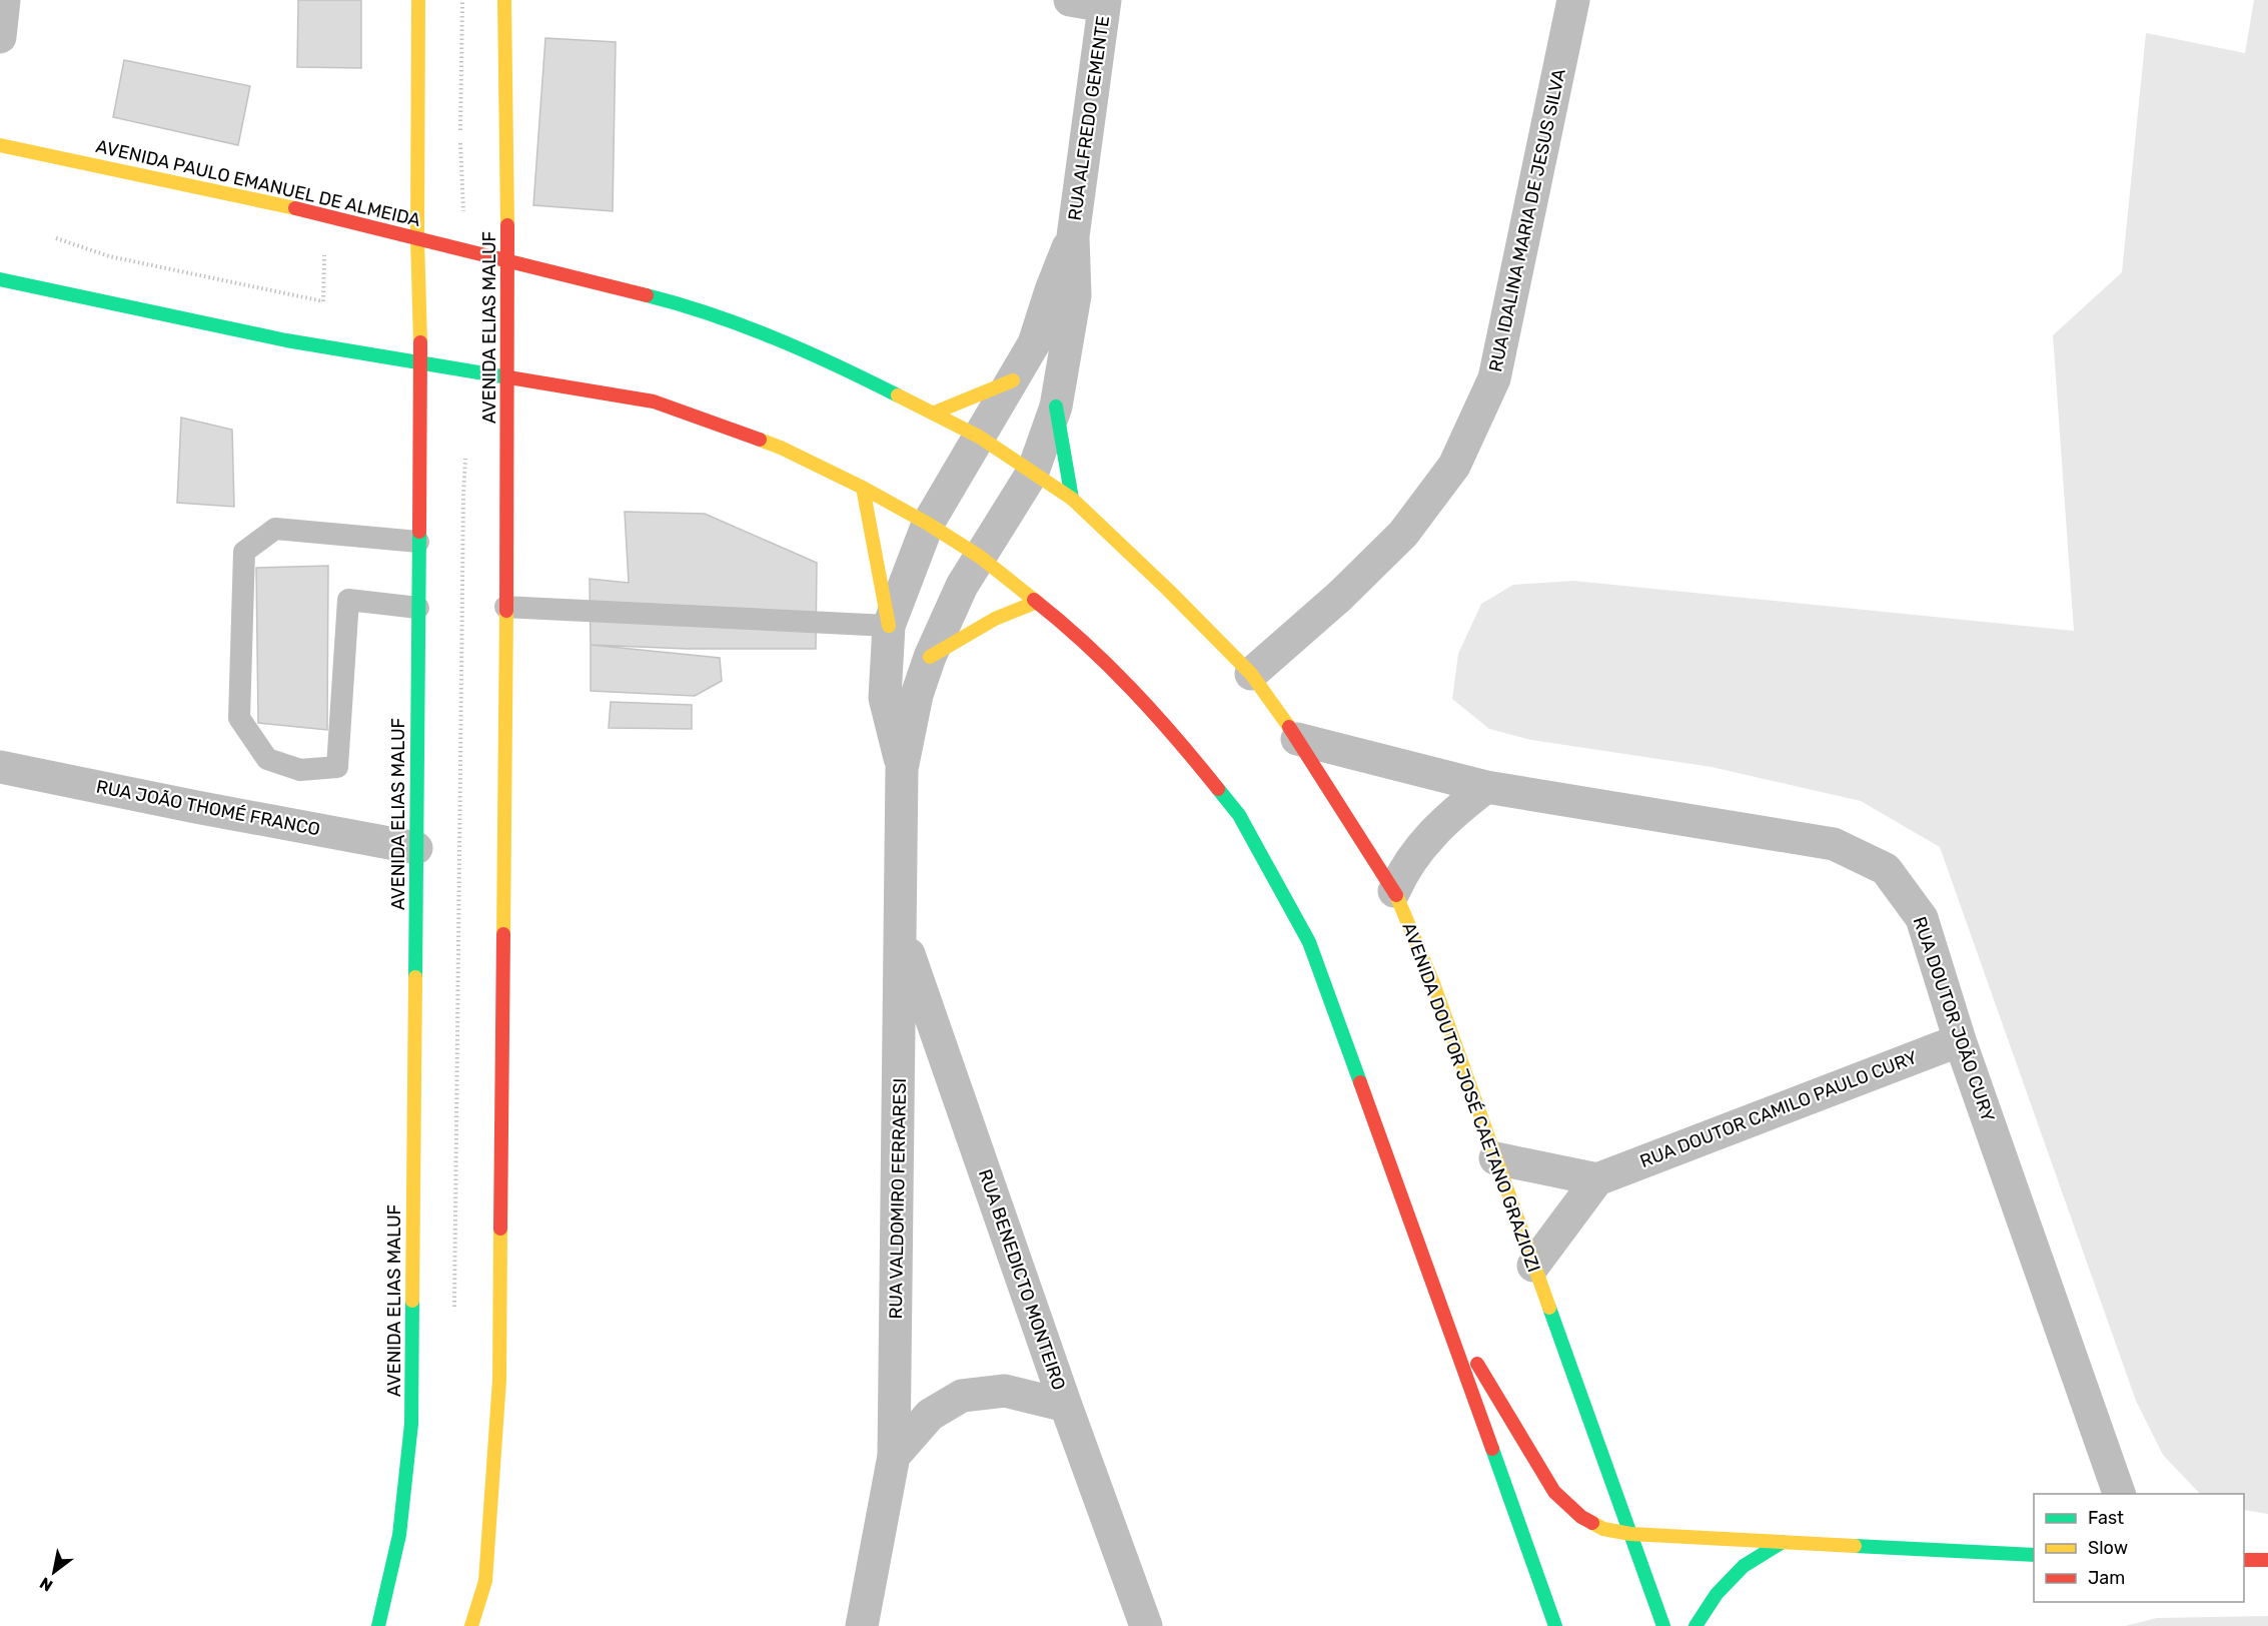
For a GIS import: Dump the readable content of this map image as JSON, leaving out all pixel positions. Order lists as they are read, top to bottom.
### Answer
{
  "streets": {
    "street": [
      "RUA ALFREDO GEMENTE",
      "AVENIDA PAULO EMANUEL DE ALMEIDA",
      "RUA IDALINA MARIA DE JESUS SILVA",
      "AVENIDA ELIAS MALUF",
      "RUA JOÃO THOMÉ FRANCO",
      "RUA DOUTOR JOÃO CURY",
      "AVENIDA DOUTOR JOSÉ CAETANO GRAZIOZI",
      "RUA DOUTOR CAMILO PAULO CURY",
      "RUA VALDOMIRO FERRARESI",
      "RUA BENEDICTO MONTEIRO"
    ]
  },
  "crossings": [
    ["RUA ALFREDO GEMENTE", "AVENIDA DOUTOR JOSÉ CAETANO GRAZIOZI"],
    ["AVENIDA PAULO EMANUEL DE ALMEIDA", "AVENIDA ELIAS MALUF"],
    ["AVENIDA PAULO EMANUEL DE ALMEIDA", "AVENIDA DOUTOR JOSÉ CAETANO GRAZIOZI"],
    ["RUA IDALINA MARIA DE JESUS SILVA", "AVENIDA DOUTOR JOSÉ CAETANO GRAZIOZI"],
    ["AVENIDA ELIAS MALUF", "RUA JOÃO THOMÉ FRANCO"],
    ["AVENIDA ELIAS MALUF", "AVENIDA DOUTOR JOSÉ CAETANO GRAZIOZI"],
    ["RUA DOUTOR JOÃO CURY", "AVENIDA DOUTOR JOSÉ CAETANO GRAZIOZI"],
    ["RUA DOUTOR JOÃO CURY", "RUA DOUTOR CAMILO PAULO CURY"],
    ["RUA VALDOMIRO FERRARESI", "RUA BENEDICTO MONTEIRO"]
  ],
  "legend": ["Fast", "Slow", "Jam"],
  "north": "bottom left"
}
